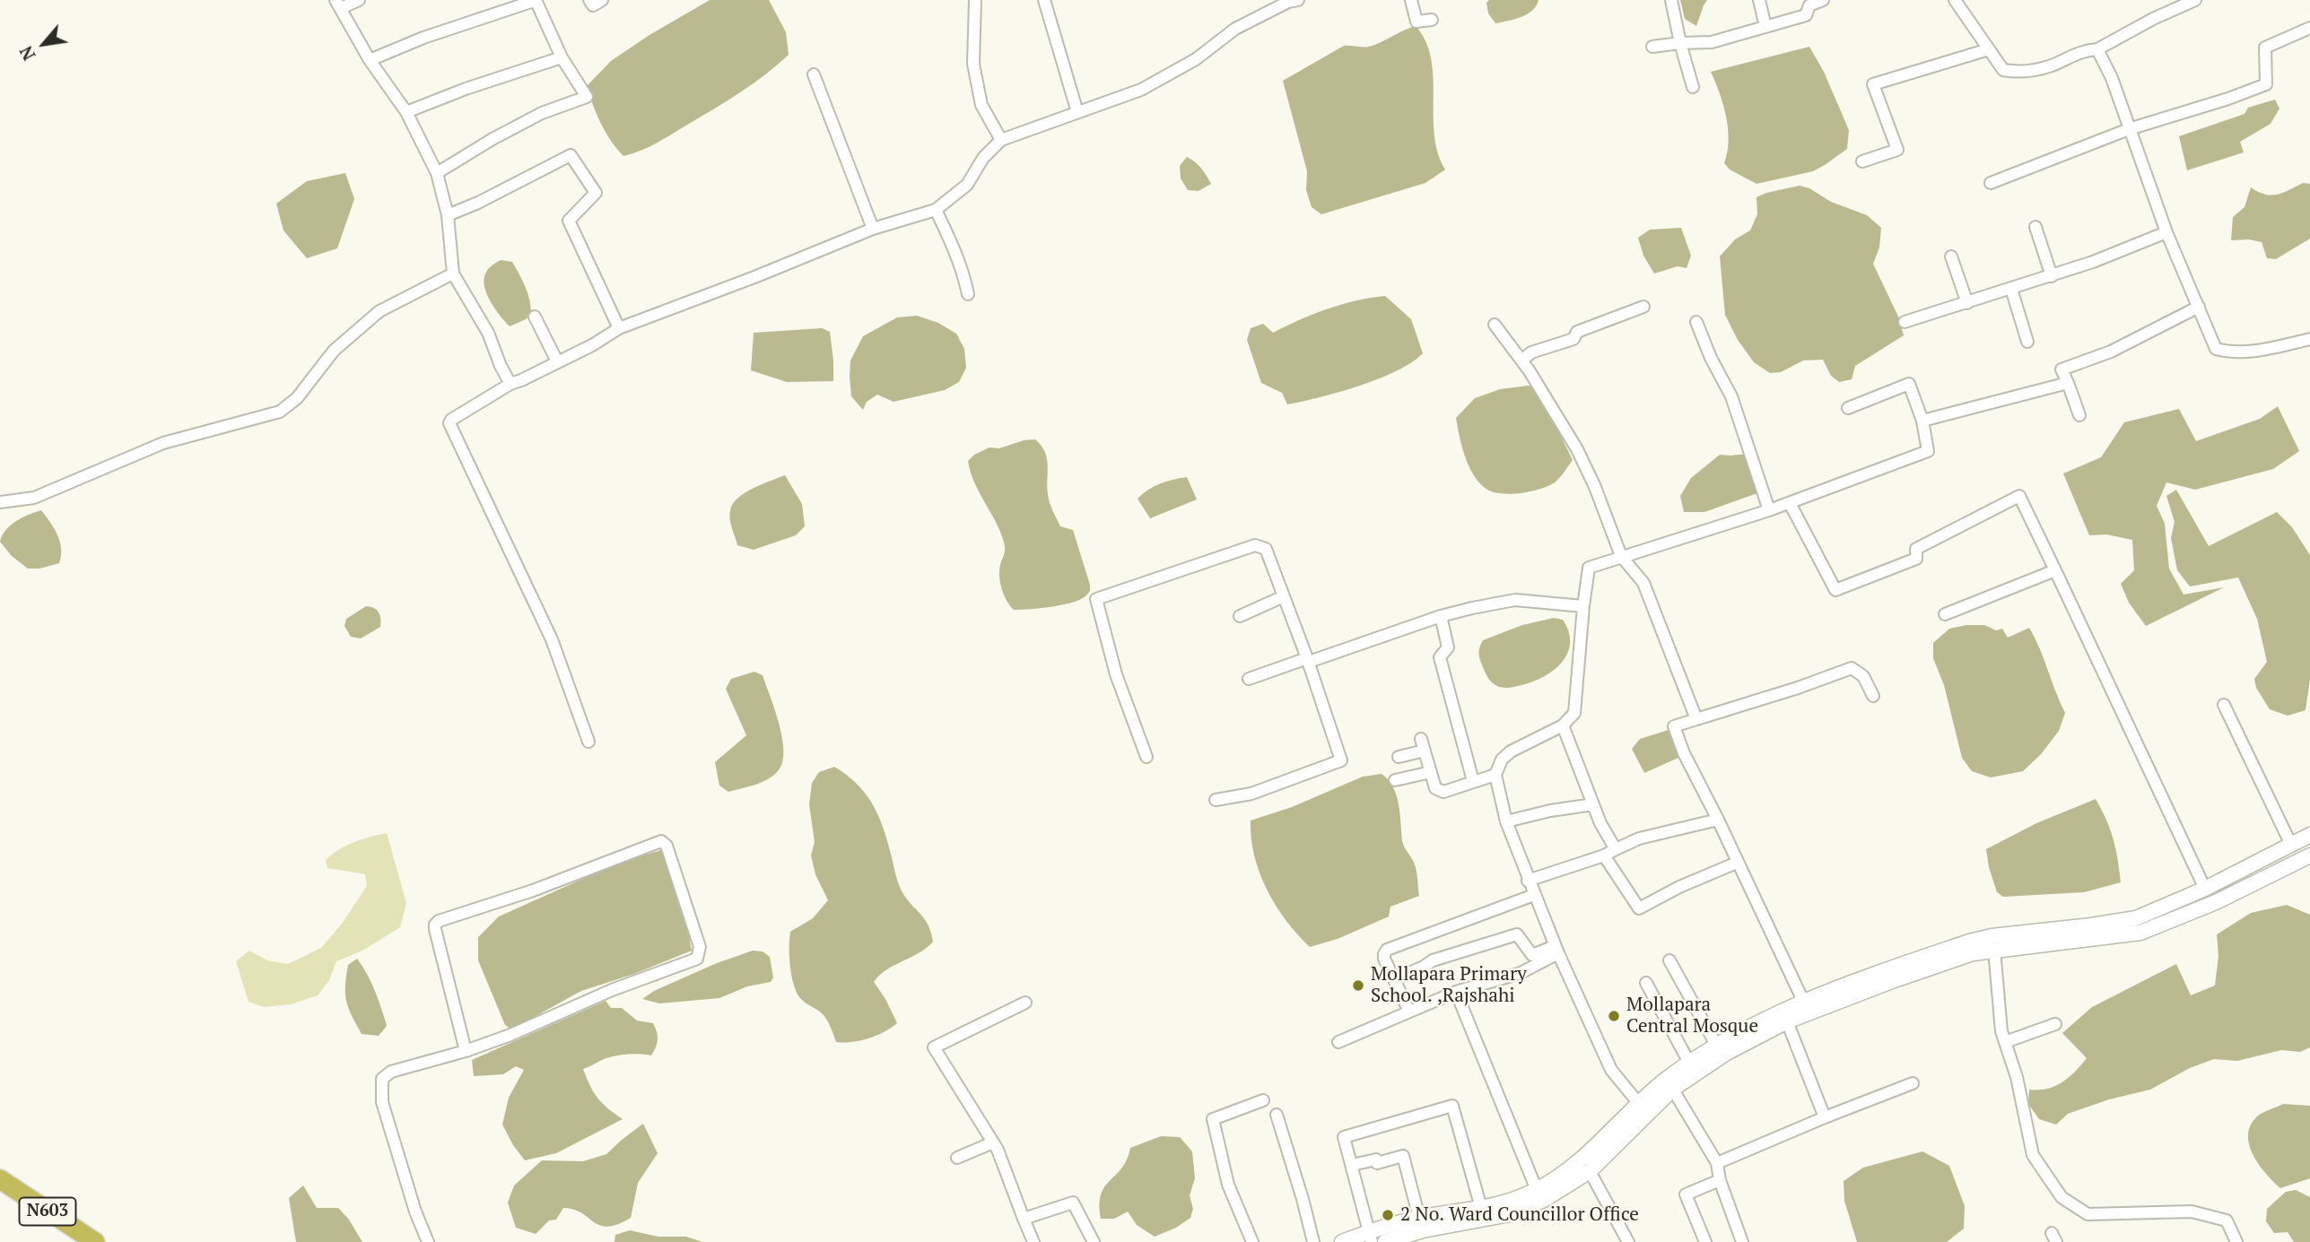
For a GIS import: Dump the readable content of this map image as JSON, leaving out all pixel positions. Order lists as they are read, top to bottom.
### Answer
{
  "streets": {
    "highway": ["N603"]
  },
  "places": ["Mollapara Primary School. ,Rajshahi", "Mollapara Central Mosque", "2 No. Ward Councillor Office"],
  "north": "bottom left"
}
